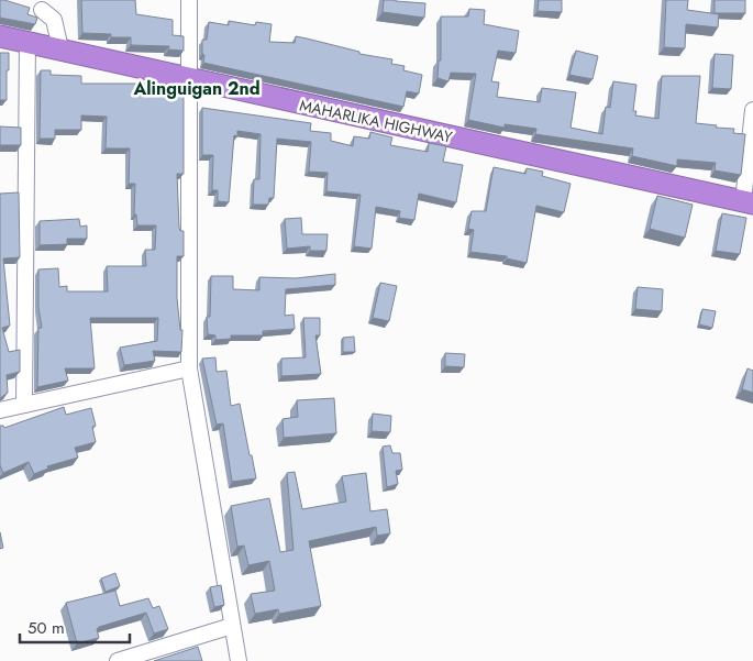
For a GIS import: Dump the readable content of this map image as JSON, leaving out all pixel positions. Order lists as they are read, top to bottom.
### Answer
{
  "streets": {
    "highway": ["MAHARLIKA HIGHWAY"]
  },
  "districts": ["Alinguigan 2nd"],
  "scale_bar": "50 m"
}
